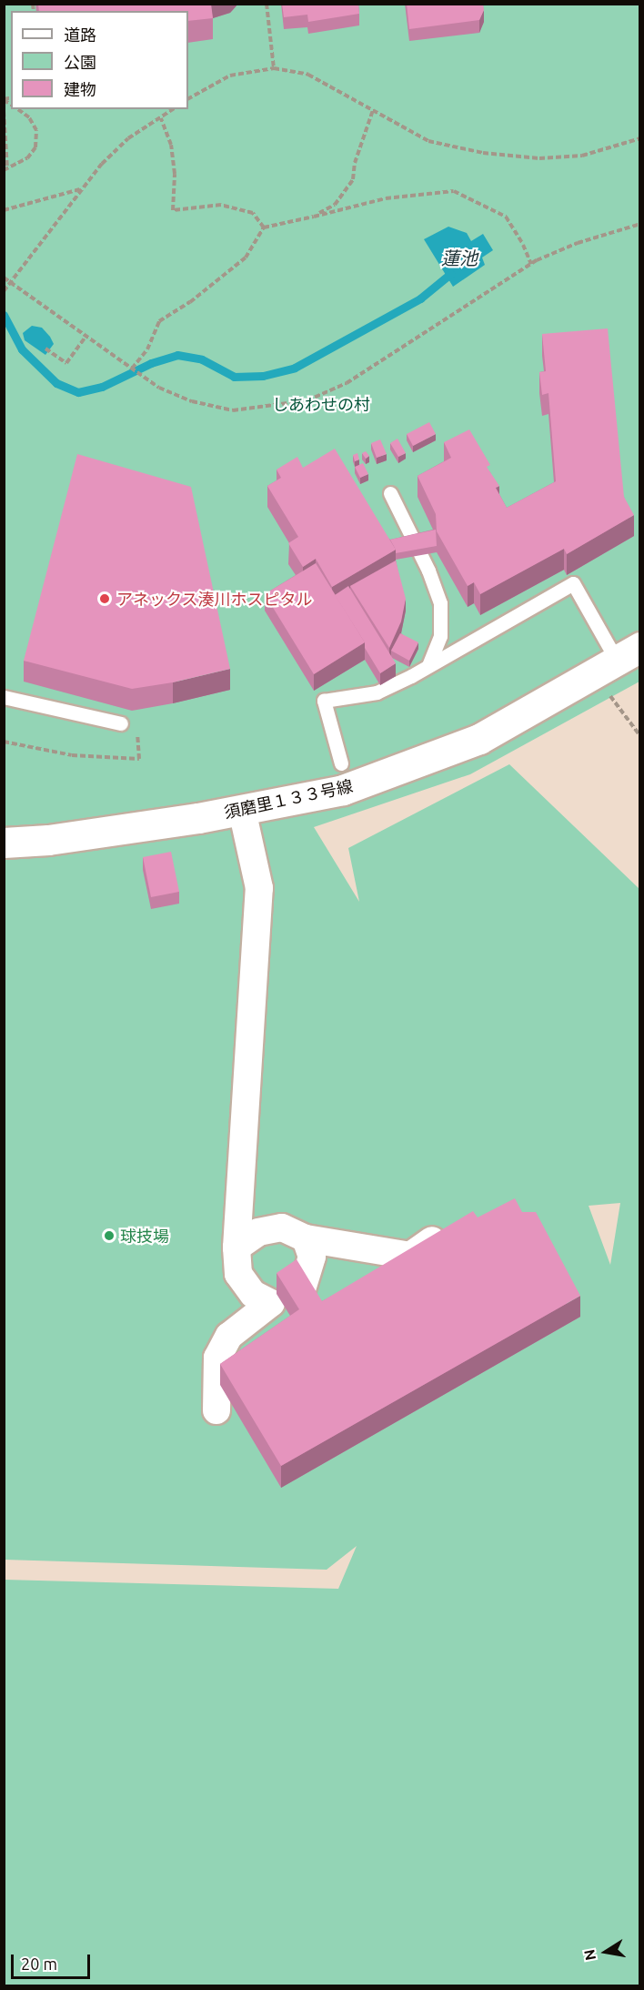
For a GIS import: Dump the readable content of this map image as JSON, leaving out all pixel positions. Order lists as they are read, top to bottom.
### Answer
{
  "streets": {
    "street": ["須磨里１３３号線"]
  },
  "water": ["蓮池"],
  "parks": ["しあわせの村"],
  "places": ["アネックス湊川ホスピタル", "球技場"],
  "legend": ["道路", "公園", "建物"],
  "scale_bar": "20 m",
  "north": "left"
}
